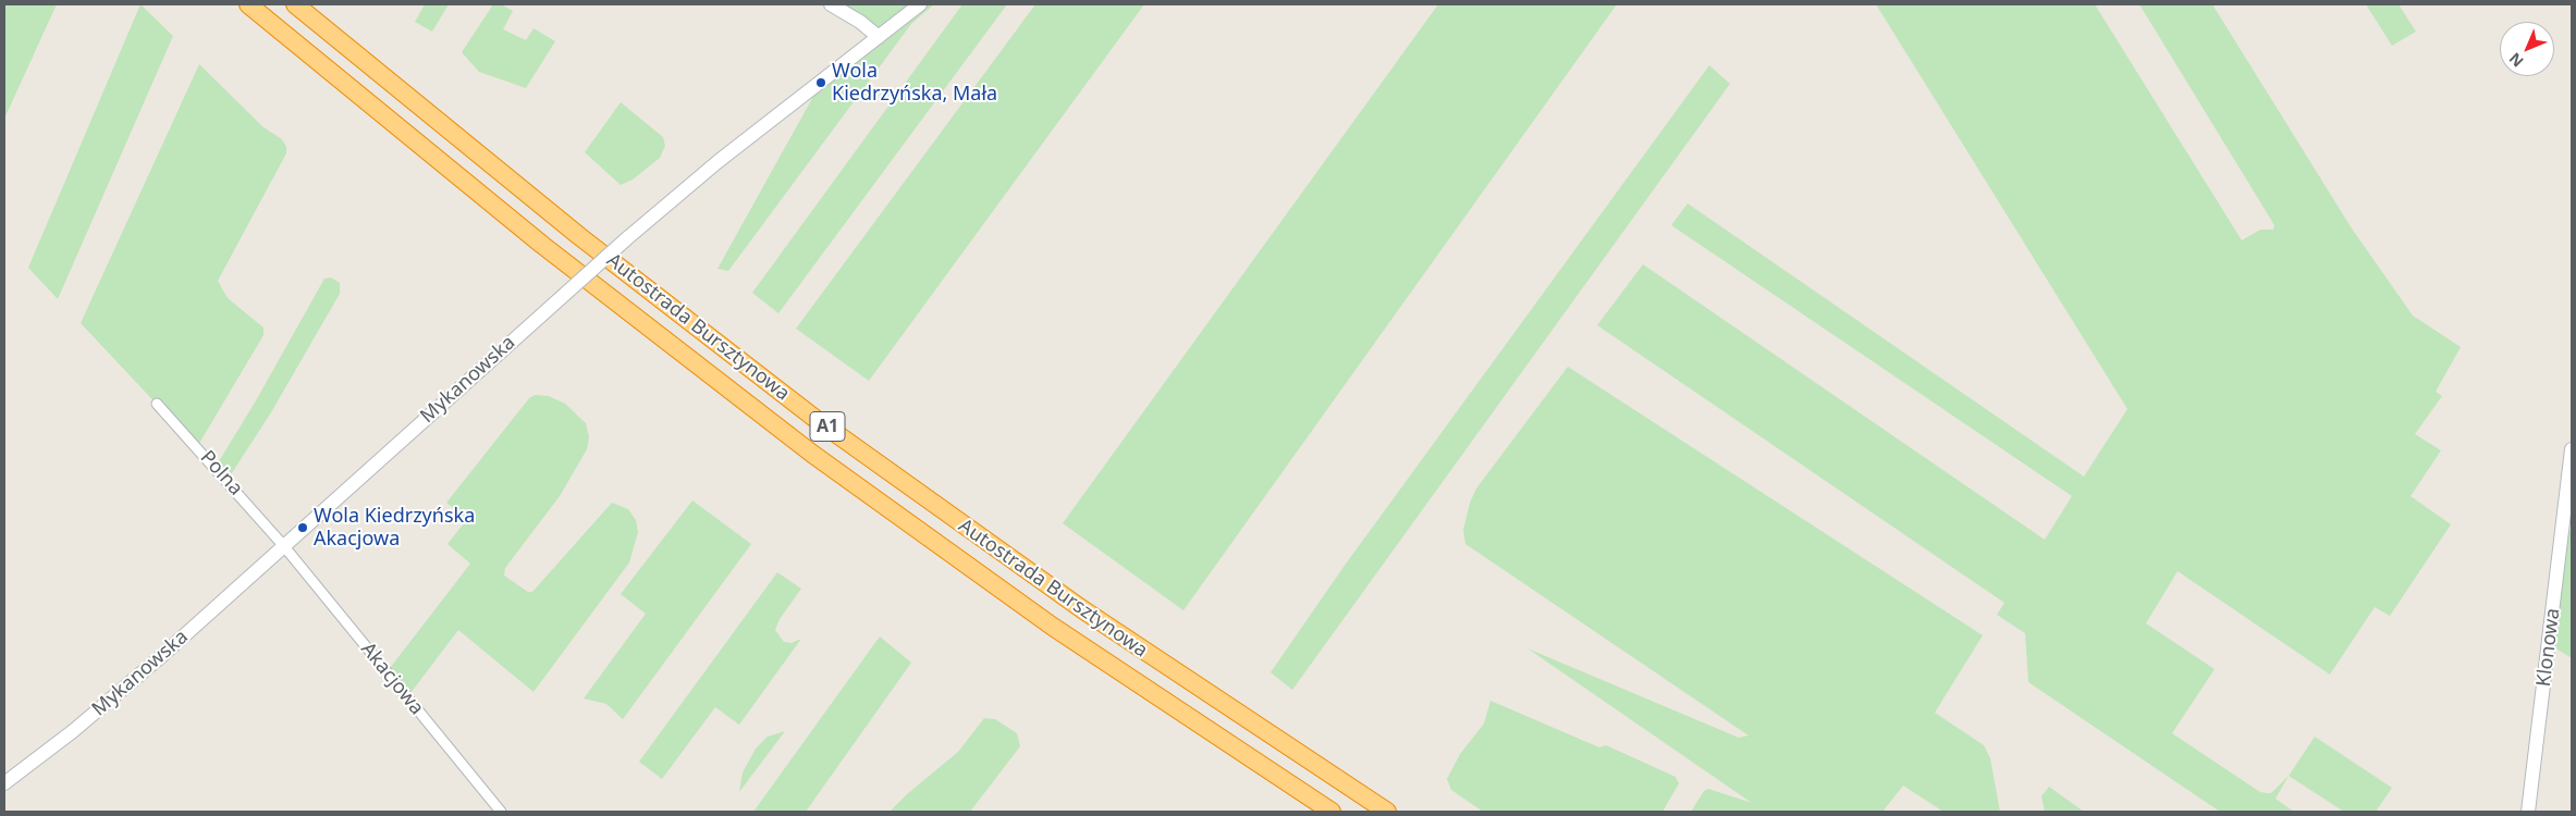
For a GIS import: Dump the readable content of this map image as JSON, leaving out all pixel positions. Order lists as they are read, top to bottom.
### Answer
{
  "streets": {
    "highway": ["Autostrada Bursztynowa", "A1"],
    "main road": ["Mykanowska", "Klonowa"],
    "street": ["Polna", "Akacjowa"]
  },
  "crossings": [
    ["Mykanowska", "Polna"],
    ["Mykanowska", "Akacjowa"],
    ["Polna", "Akacjowa"]
  ],
  "places": ["Wola Kiedrzyńska, Mała", "Wola Kiedrzyńska Akacjowa"],
  "north": "bottom left"
}
